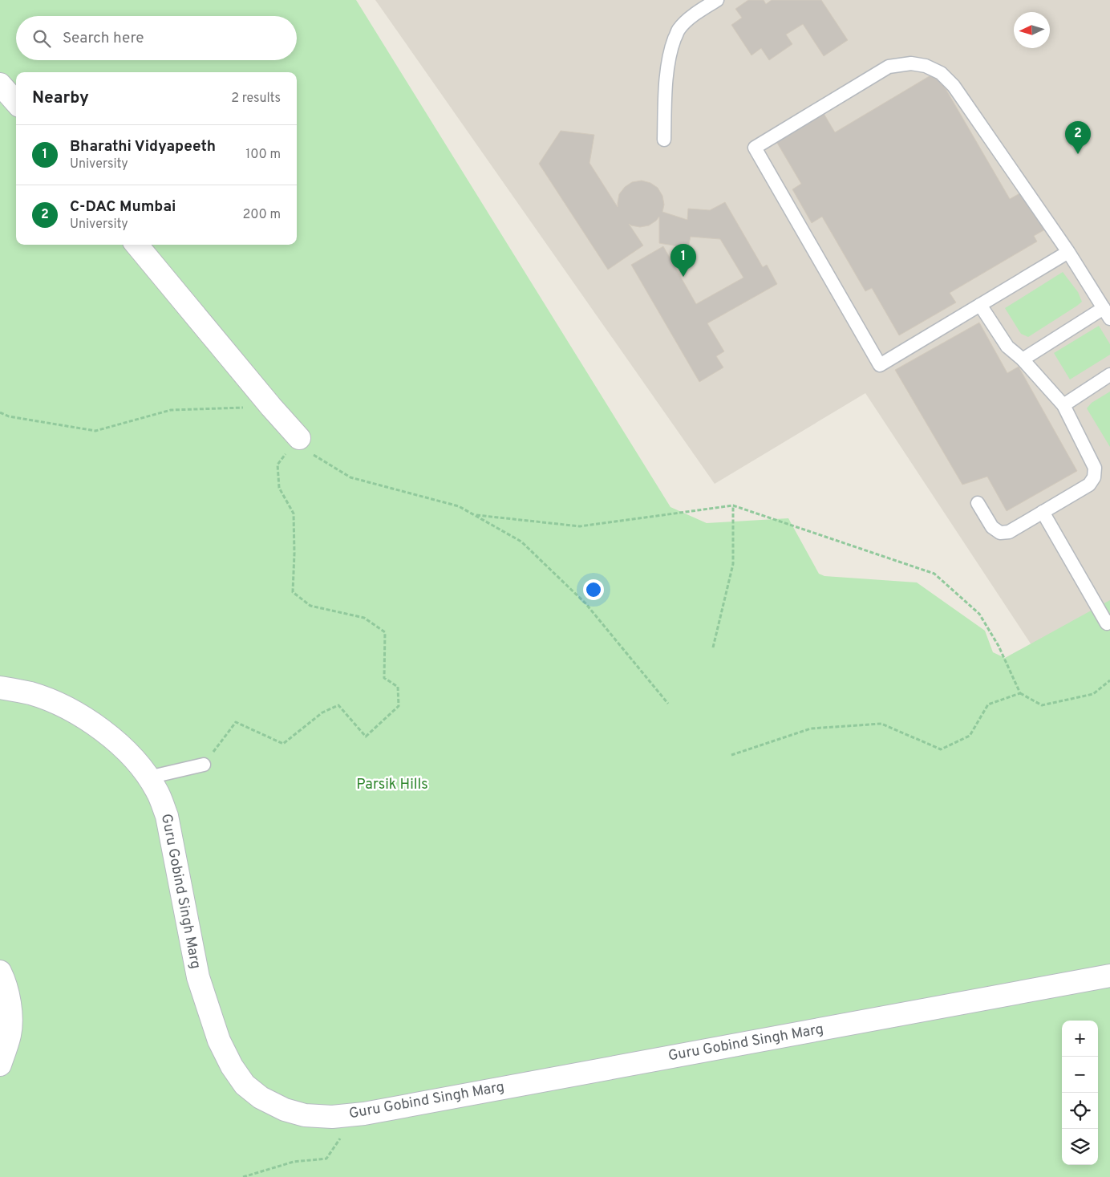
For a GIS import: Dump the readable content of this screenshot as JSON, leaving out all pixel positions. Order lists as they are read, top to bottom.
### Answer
{
  "streets": {
    "street": ["Guru Gobind Singh Marg"]
  },
  "parks": ["Parsik Hills"],
  "north": "left",
  "page": {
    "search": "Search here",
    "heading": ["Nearby", "2 results"],
    "pins": ["2", "1"],
    "list": [
      {
        "mark": "1",
        "name": "Bharathi Vidyapeeth",
        "note": "University",
        "value": "100 m"
      },
      {
        "mark": "2",
        "name": "C-DAC Mumbai",
        "note": "University",
        "value": "200 m"
      }
    ],
    "map_buttons": ["+", "−"]
  }
}
